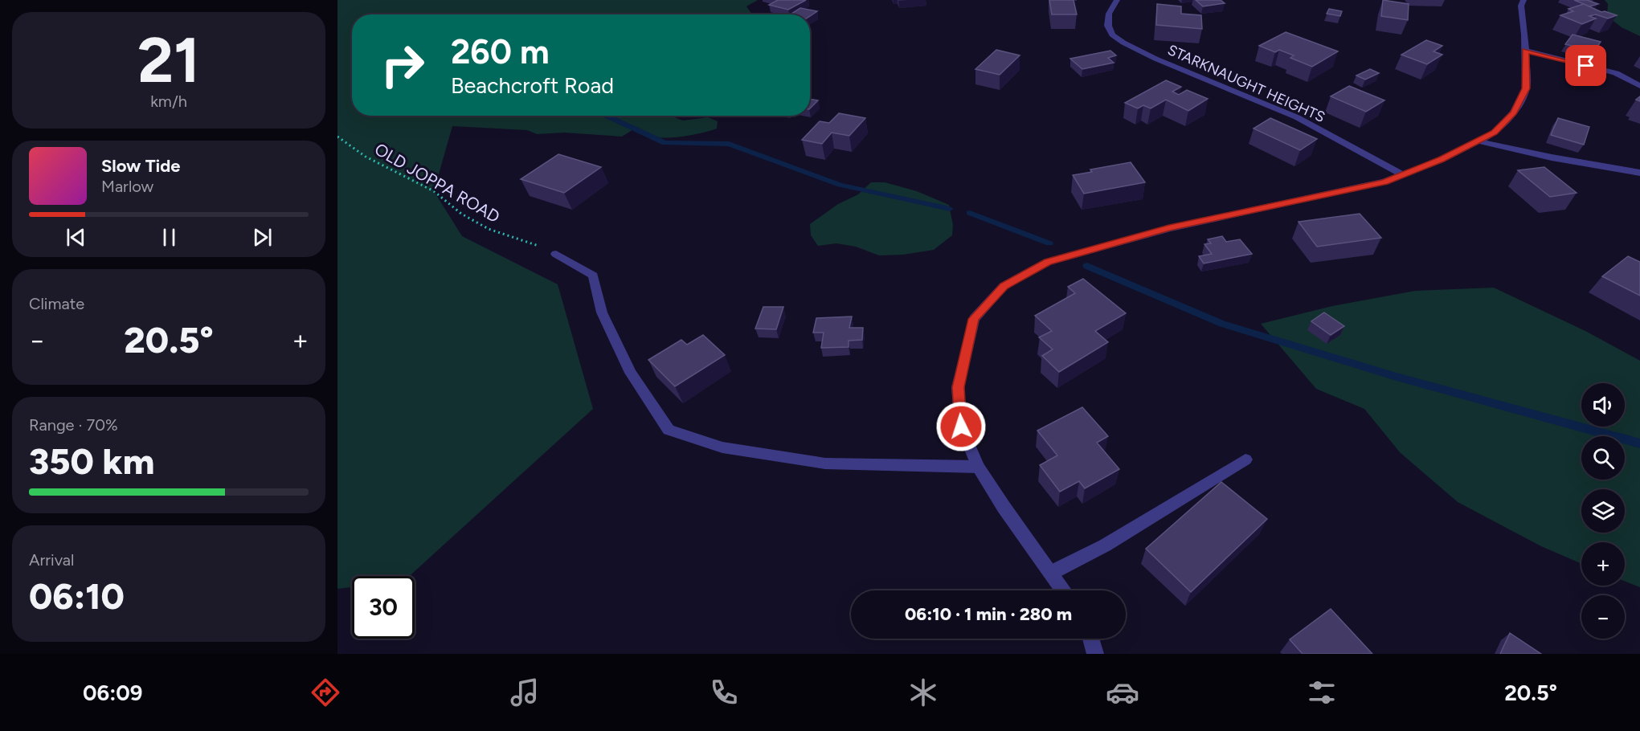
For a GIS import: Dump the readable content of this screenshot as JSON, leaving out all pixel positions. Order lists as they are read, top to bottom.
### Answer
{
  "streets": {
    "street": ["STARKNAUGHT HEIGHTS"],
    "path": ["OLD JOPPA ROAD"]
  },
  "page": {
    "tile": [
      ["21", "km/h"],
      "Climate",
      ["Range · 70%", "350 km"],
      ["Arrival", "06:10"]
    ],
    "turn": ["260 m", "Beachcroft Road"],
    "song": ["Slow Tide", "Marlow"],
    "heat": ["−", "20.5°", "+"],
    "map_buttons": ["+", "−"],
    "limit": "30",
    "trip": "06:10 · 1 min · 280 m",
    "tabs": ["06:09", "20.5°"]
  }
}
